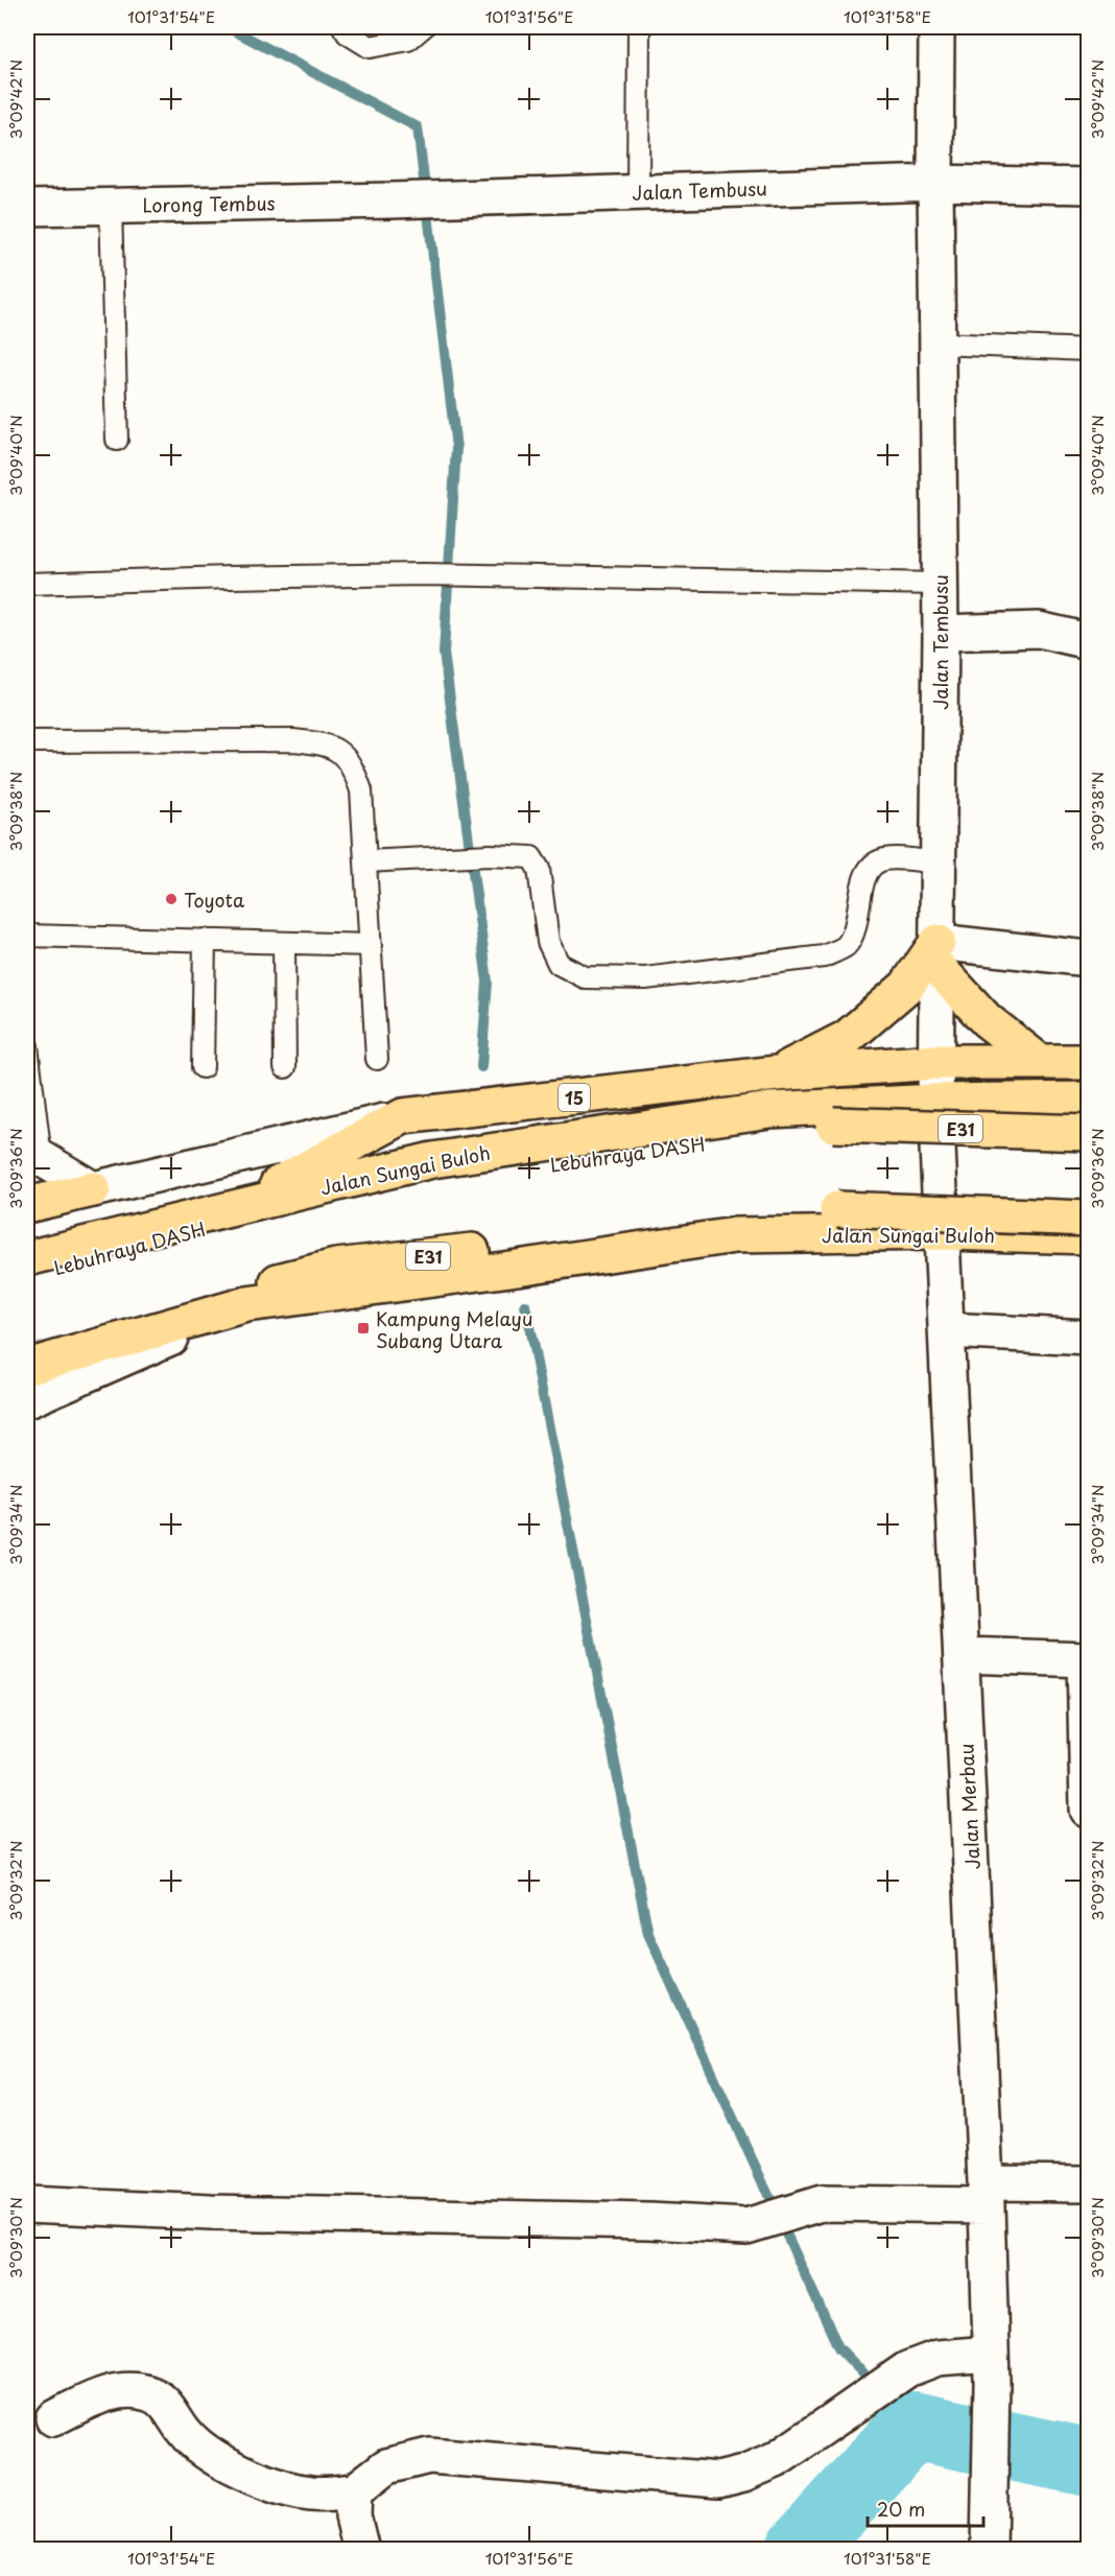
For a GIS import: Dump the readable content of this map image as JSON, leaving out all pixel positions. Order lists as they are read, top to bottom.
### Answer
{
  "streets": {
    "highway": [
      "15",
      "E31",
      "Lebuhraya DASH",
      "Jalan Sungai Buloh"
    ],
    "street": ["Jalan Tembusu", "Lorong Tembus", "Jalan Merbau"]
  },
  "crossings": [
    ["Jalan Tembusu", "Lorong Tembus"],
    ["Jalan Tembusu", "15"],
    ["Jalan Tembusu", "Jalan Sungai Buloh"],
    ["Jalan Tembusu", "Jalan Merbau"],
    ["15", "Jalan Sungai Buloh"],
    ["Jalan Sungai Buloh", "Jalan Merbau"]
  ],
  "places": {
    "other": ["Toyota"],
    "transit": ["Kampung Melayu Subang Utara"]
  },
  "scale_bar": "20 m",
  "coordinates": [
    "101°31'54\"E",
    "101°31'56\"E",
    "101°31'58\"E",
    "3°09'42\"N",
    "3°09'40\"N",
    "3°09'38\"N",
    "3°09'36\"N",
    "3°09'34\"N",
    "3°09'32\"N",
    "3°09'30\"N"
  ]
}
